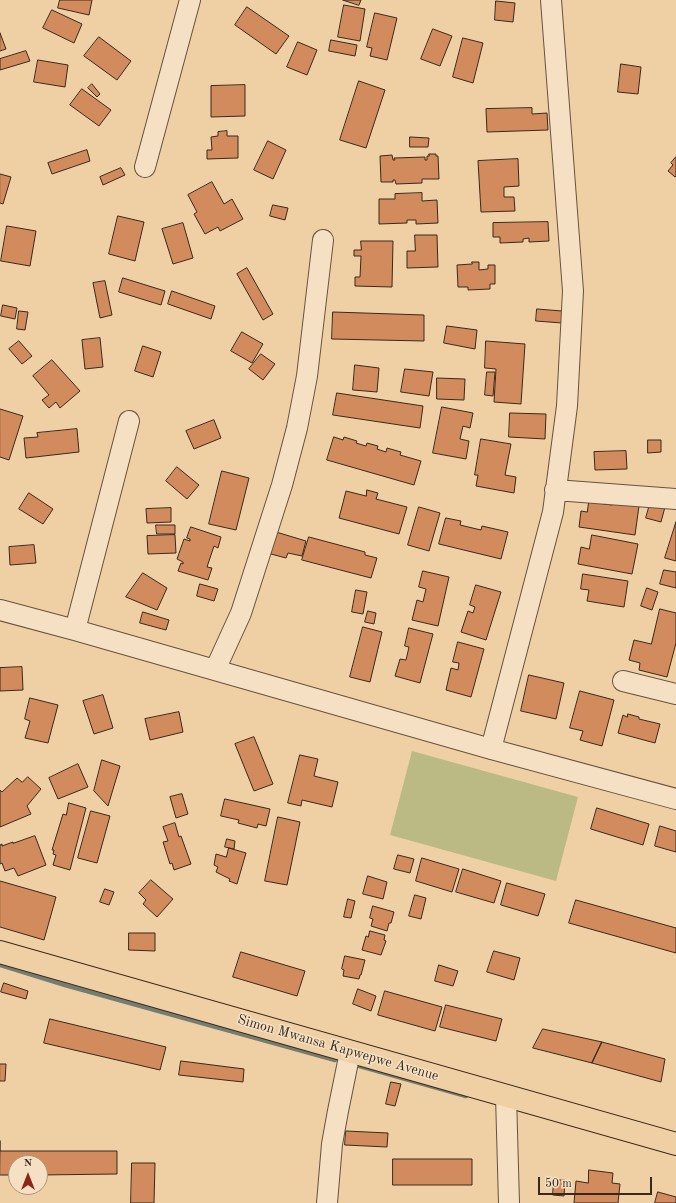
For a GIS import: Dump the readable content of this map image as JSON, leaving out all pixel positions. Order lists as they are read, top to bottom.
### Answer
{
  "streets": {
    "main road": ["Simon Mwansa Kapwepwe Avenue"]
  },
  "scale_bar": "50 m",
  "north": "top"
}
